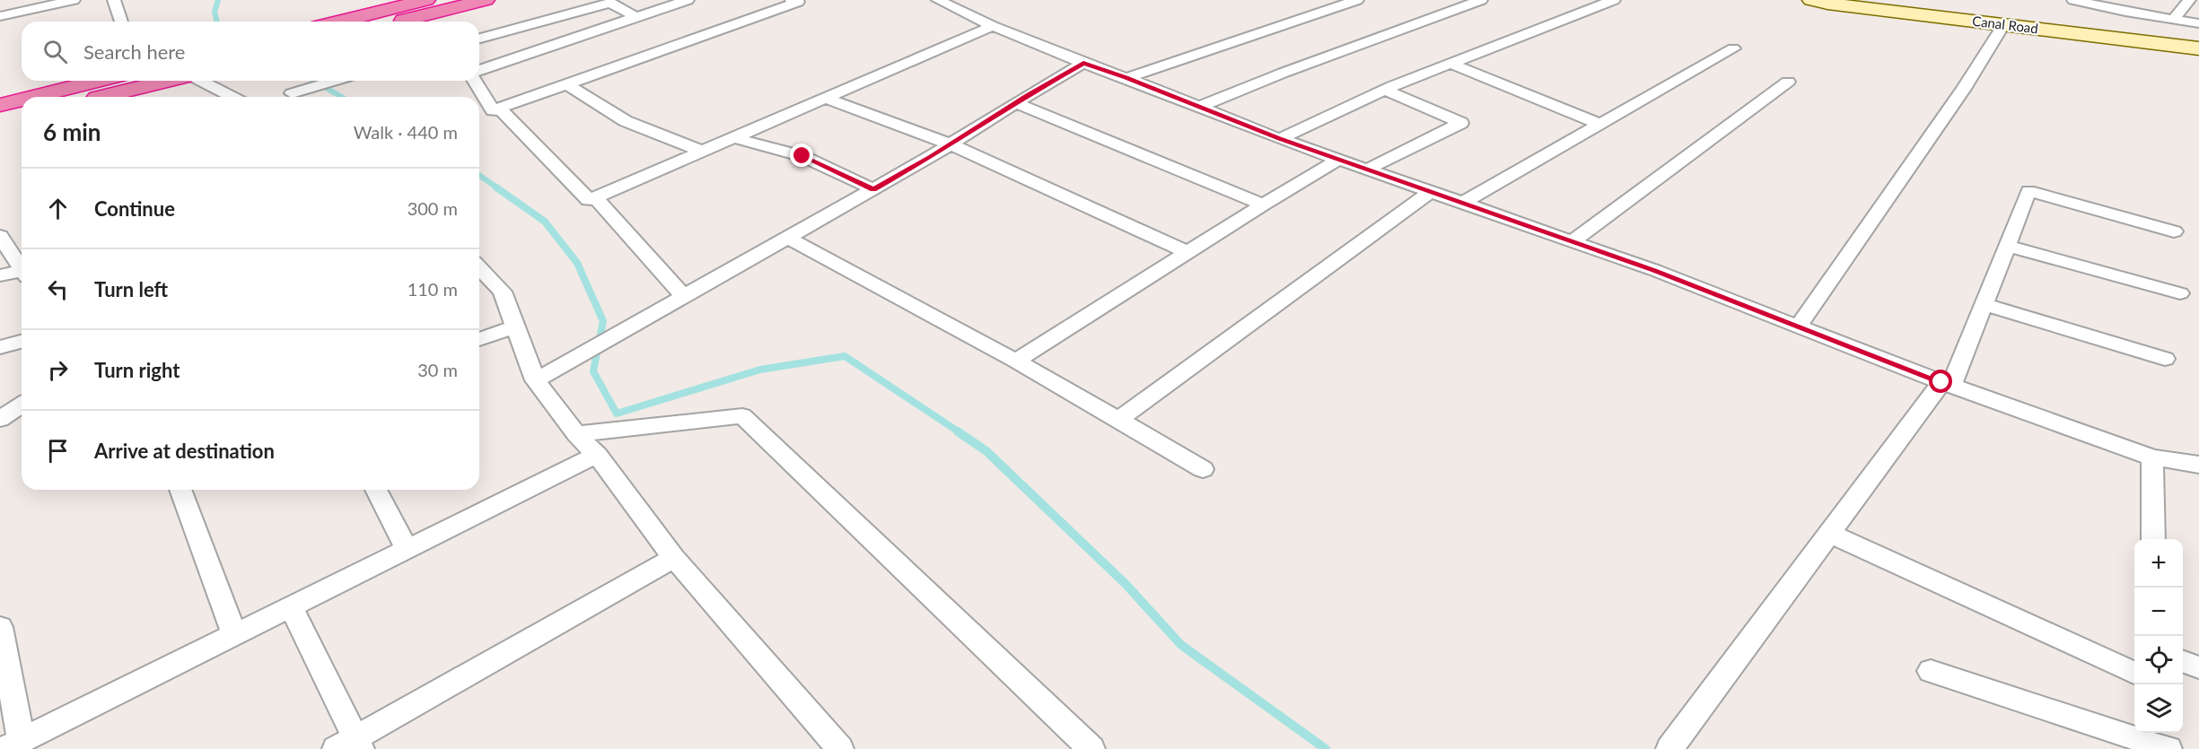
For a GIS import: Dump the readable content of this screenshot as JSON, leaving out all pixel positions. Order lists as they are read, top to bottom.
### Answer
{
  "streets": {
    "street": ["Canal Road"]
  },
  "page": {
    "search": "Search here",
    "heading": ["6 min", "Walk · 440 m"],
    "list": [
      ["Continue", "300 m"],
      ["Turn left", "110 m"],
      ["Turn right", "30 m"],
      "Arrive at destination"
    ],
    "map_buttons": ["+", "−"]
  }
}
